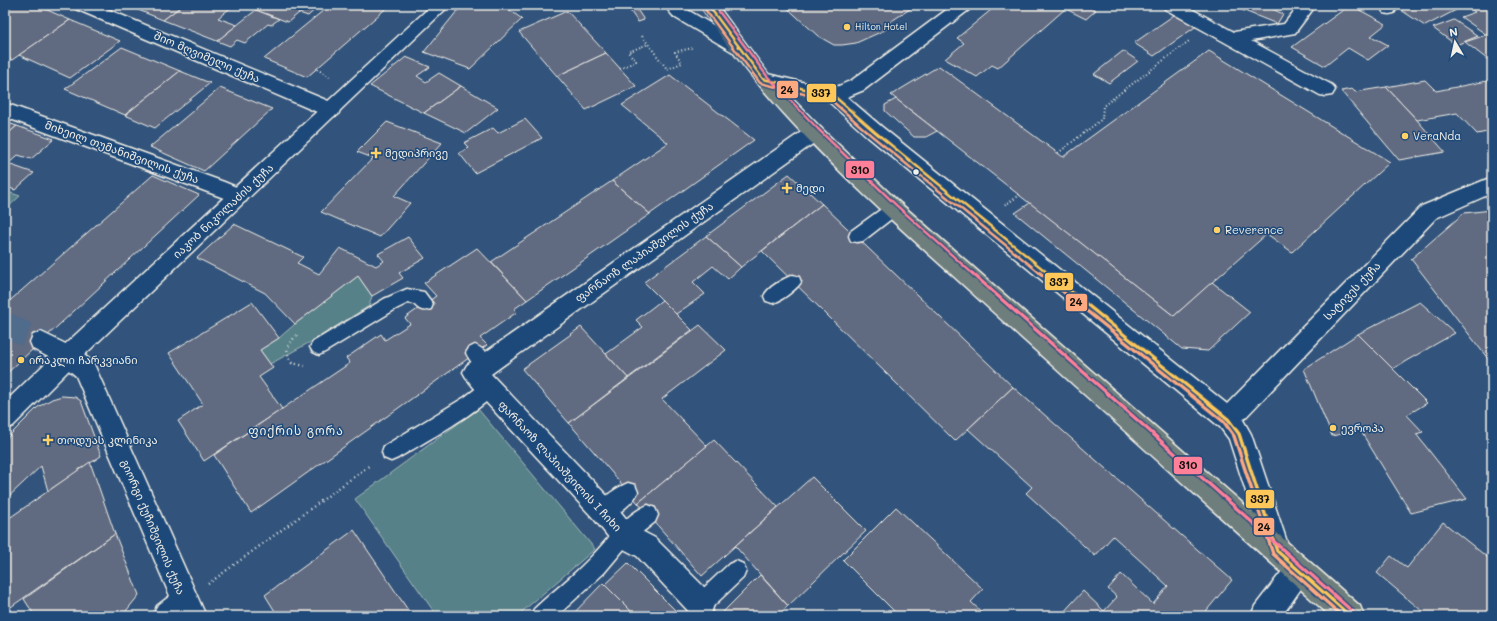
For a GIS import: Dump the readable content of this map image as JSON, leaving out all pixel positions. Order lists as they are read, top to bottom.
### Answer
{
  "streets": {
    "street": [
      "შიო მღვიმელი ქუჩა",
      "მიხეილ თუმანიშვილის ქუჩა",
      "იაკობ ნიკოლაძის ქუჩა",
      "ფარნაოზ ლაპიაშვილის ქუჩა",
      "სატივეს ქუჩა",
      "ფარნაოზ ლაპიაშვილის I ჩიხი",
      "გიორგი ქუჩიშვილის ქუჩა"
    ]
  },
  "crossings": [
    ["შიო მღვიმელი ქუჩა", "იაკობ ნიკოლაძის ქუჩა"],
    ["მიხეილ თუმანიშვილის ქუჩა", "იაკობ ნიკოლაძის ქუჩა"],
    ["იაკობ ნიკოლაძის ქუჩა", "გიორგი ქუჩიშვილის ქუჩა"],
    ["ფარნაოზ ლაპიაშვილის ქუჩა", "ფარნაოზ ლაპიაშვილის I ჩიხი"]
  ],
  "districts": ["ფიქრის გორა"],
  "places": {
    "other": [
      "Hilton Hotel",
      "VeraNda",
      "Reverence",
      "ირაკლი ჩარკვიანი",
      "ევროპა"
    ],
    "health": ["მედიპრივე", "მედი", "თოდუას კლინიკა"]
  },
  "lines": ["transit line 337", "transit line 310", "transit line 24"],
  "north": "top"
}
